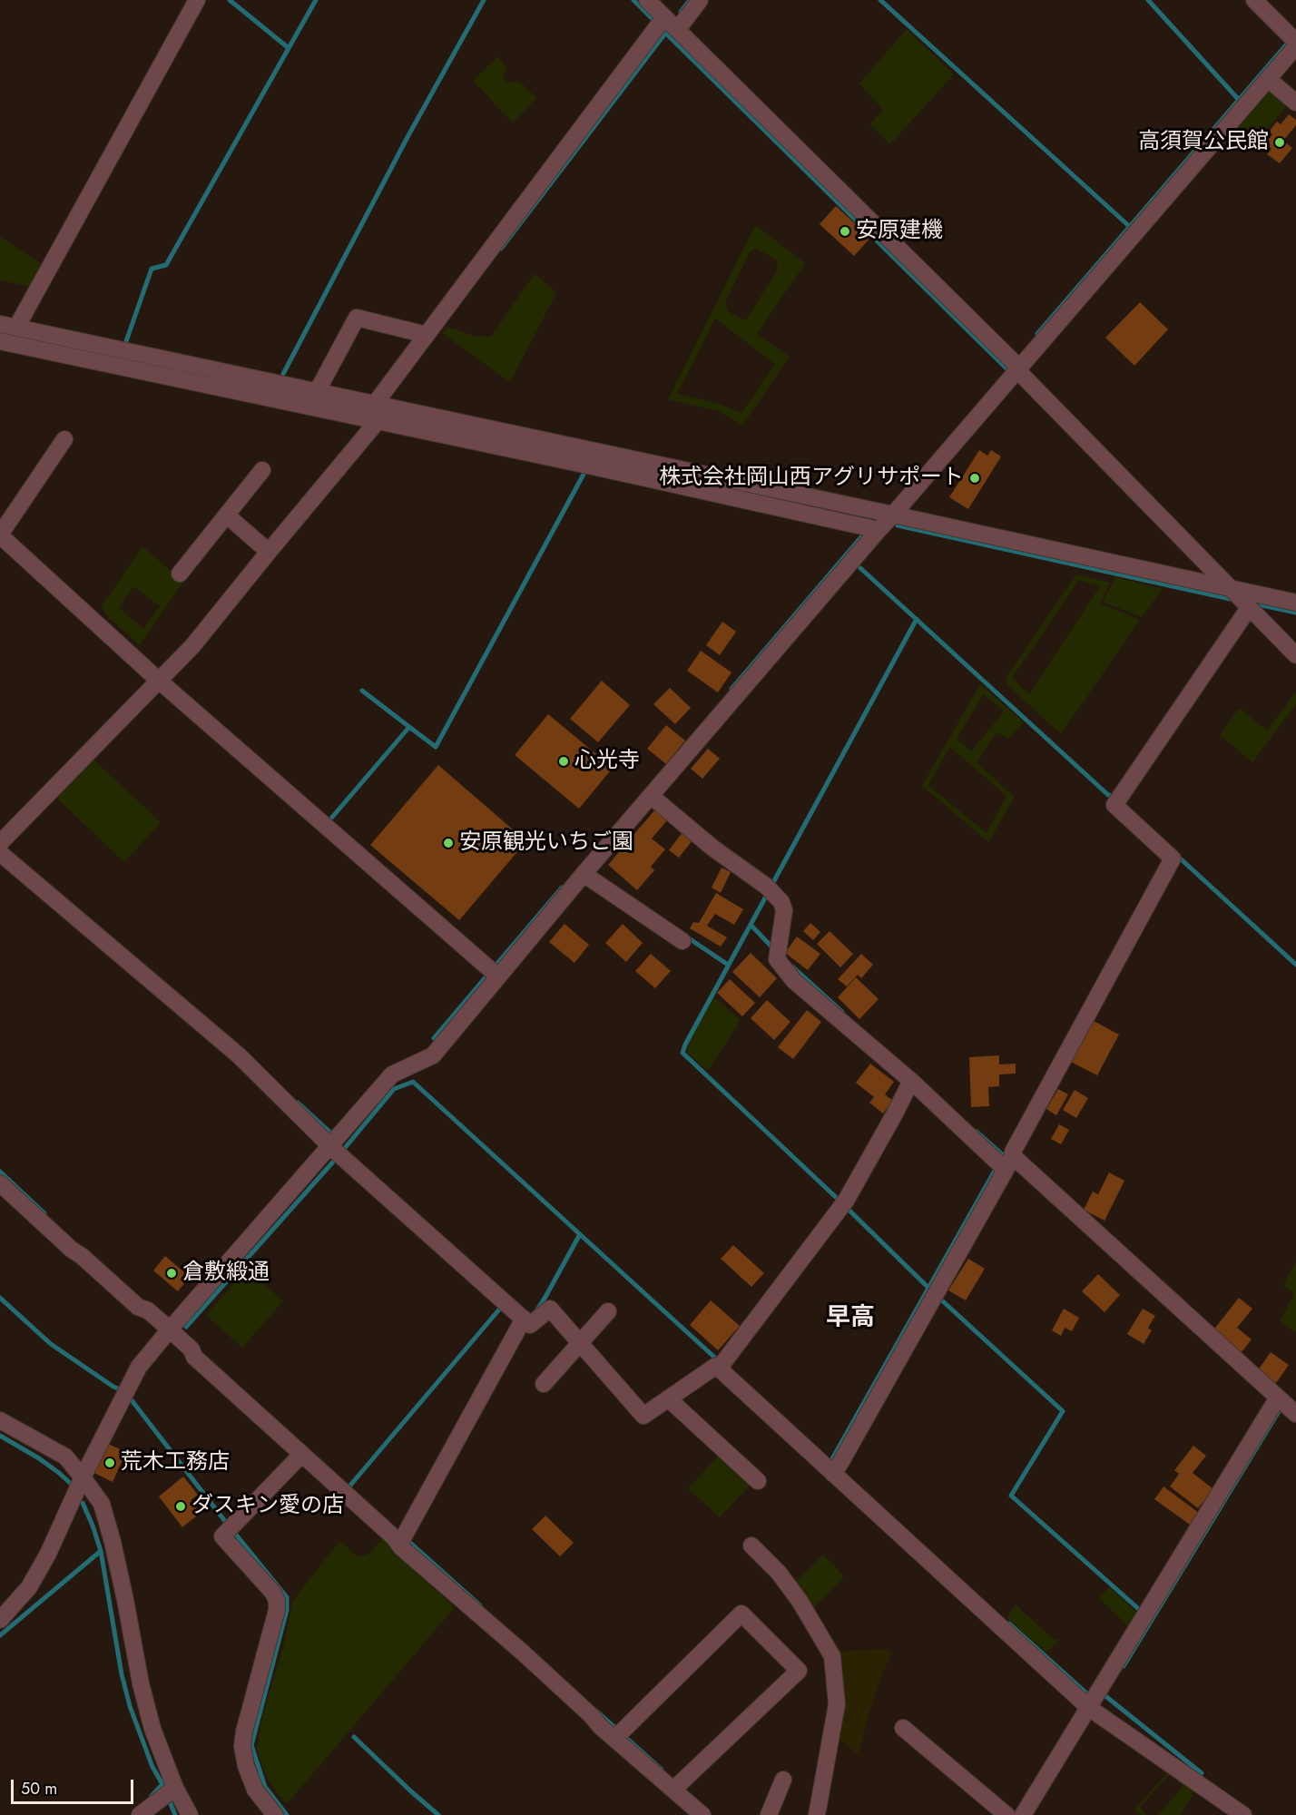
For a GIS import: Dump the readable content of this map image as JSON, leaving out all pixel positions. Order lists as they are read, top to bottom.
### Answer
{
  "districts": ["早高"],
  "places": [
    "高須賀公民館",
    "安原建機",
    "株式会社岡山西アグリサポート",
    "心光寺",
    "安原観光いちご園",
    "倉敷緞通",
    "荒木工務店",
    "ダスキン愛の店"
  ],
  "scale_bar": "50 m"
}
